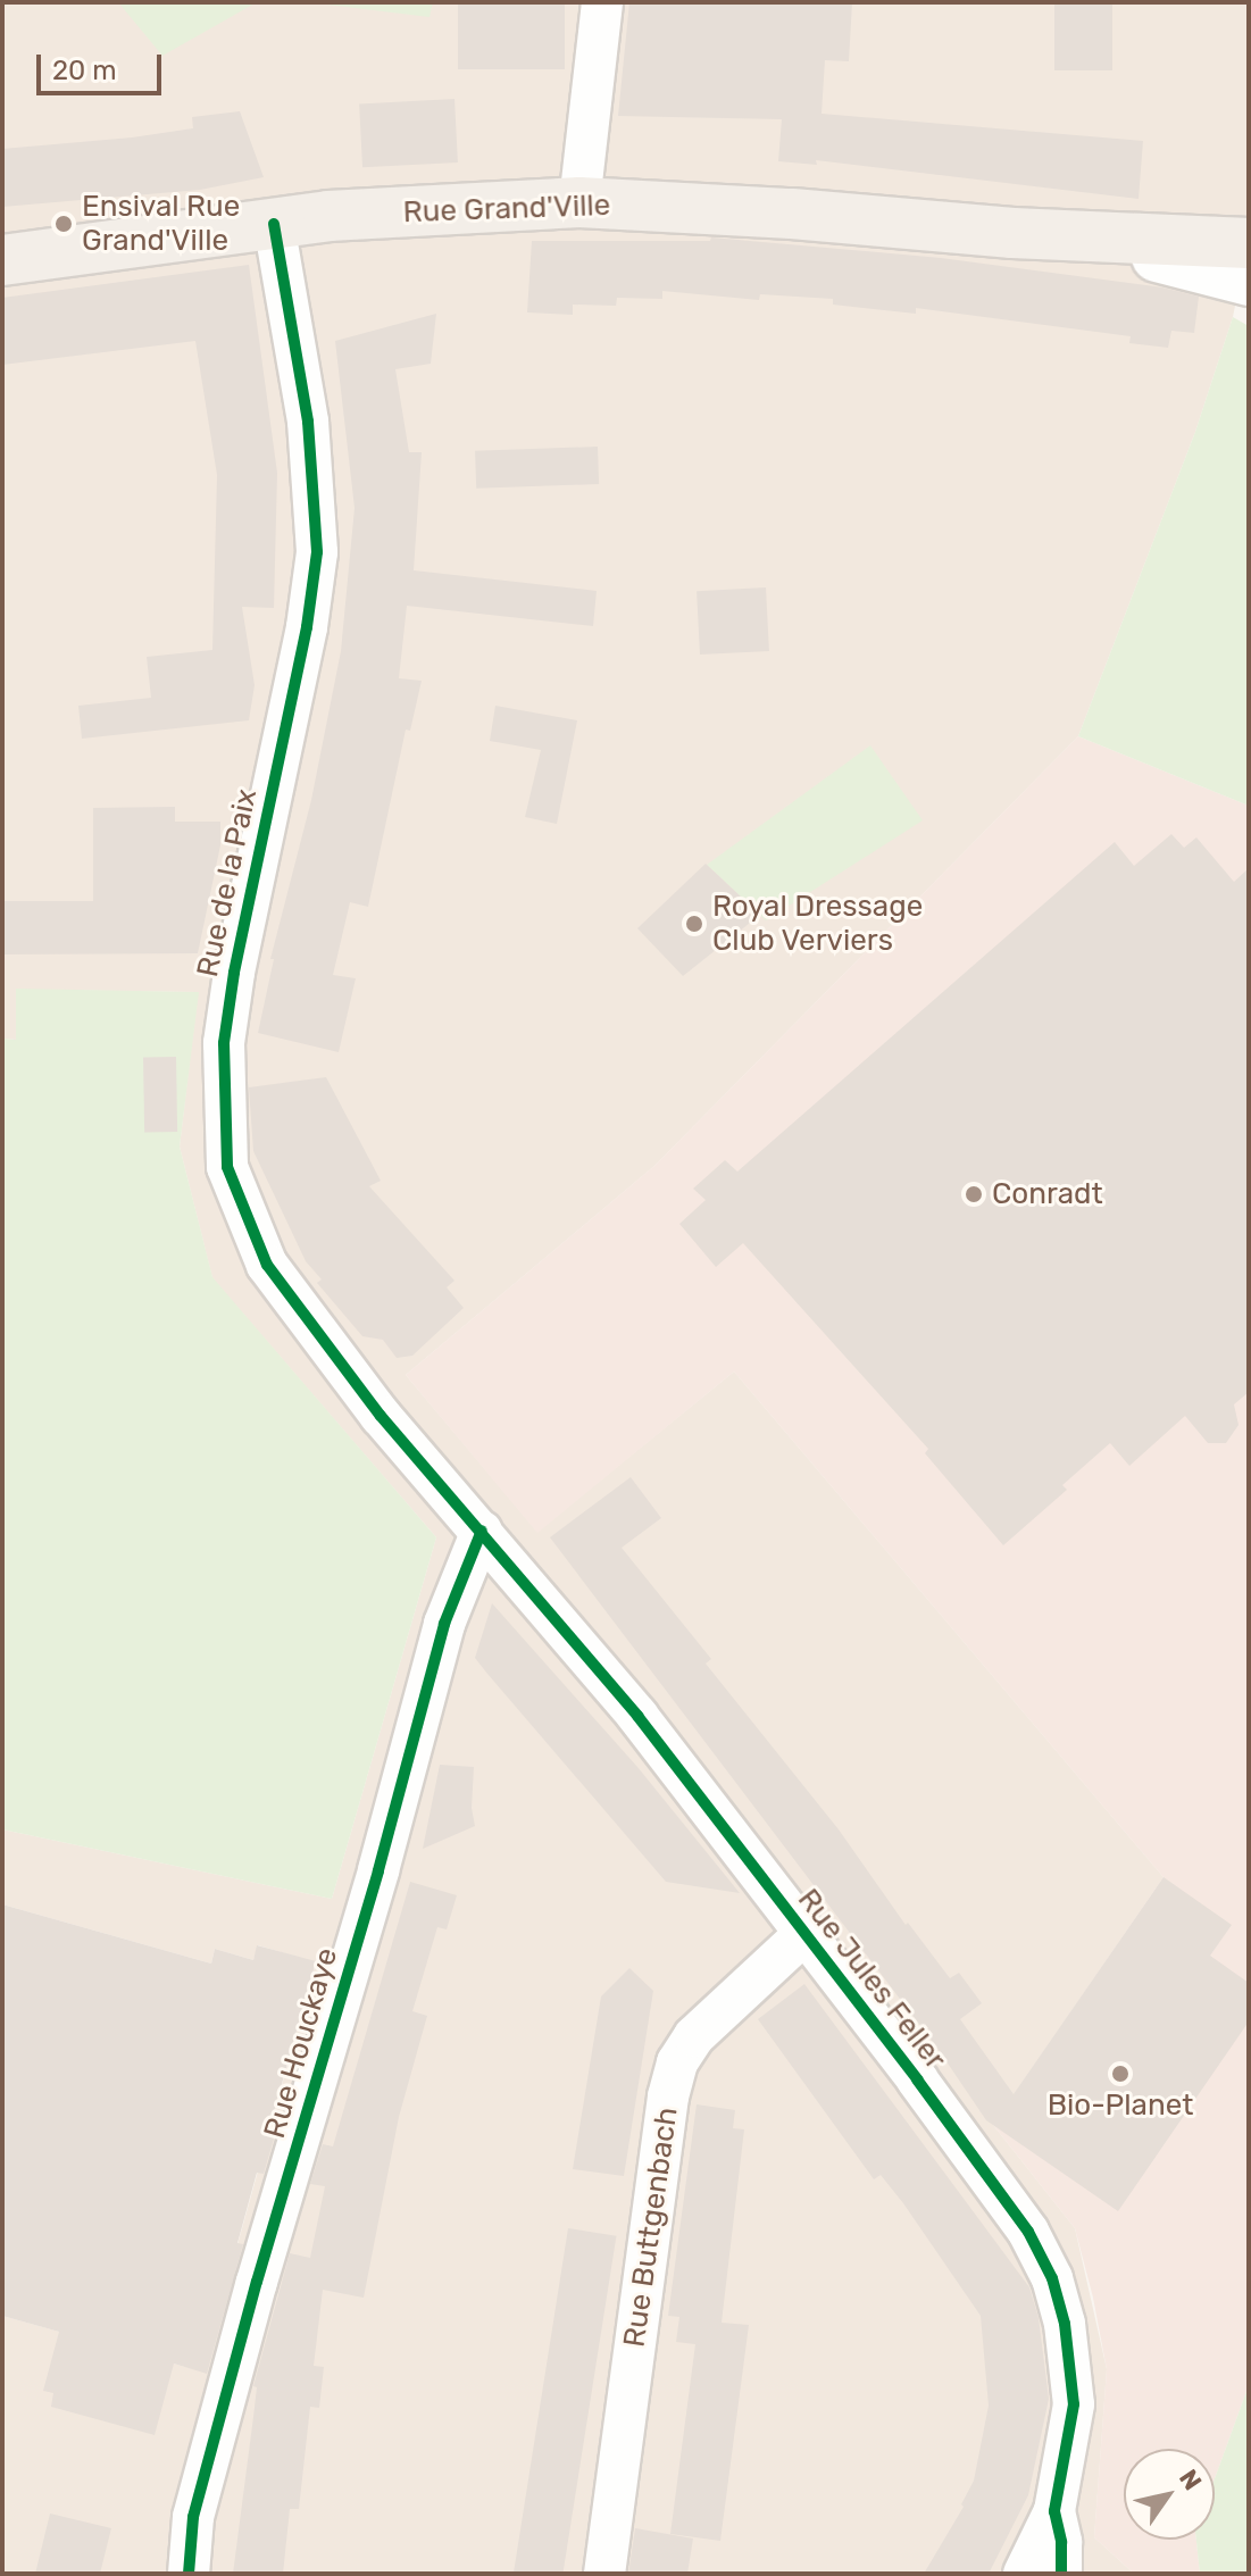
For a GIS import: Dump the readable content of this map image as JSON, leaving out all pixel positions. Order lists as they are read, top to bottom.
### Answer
{
  "streets": {
    "main road": ["Rue Grand'Ville"],
    "street": [
      "Rue de la Paix",
      "Rue Jules Feller",
      "Rue Houckaye",
      "Rue Buttgenbach"
    ]
  },
  "crossings": [
    ["Rue Grand'Ville", "Rue de la Paix"],
    ["Rue de la Paix", "Rue Jules Feller"],
    ["Rue Jules Feller", "Rue Houckaye"],
    ["Rue Jules Feller", "Rue Buttgenbach"]
  ],
  "places": [
    "Ensival Rue Grand'Ville",
    "Royal Dressage Club Verviers",
    "Conradt",
    "Bio-Planet"
  ],
  "scale_bar": "20 m",
  "north": "top right"
}
